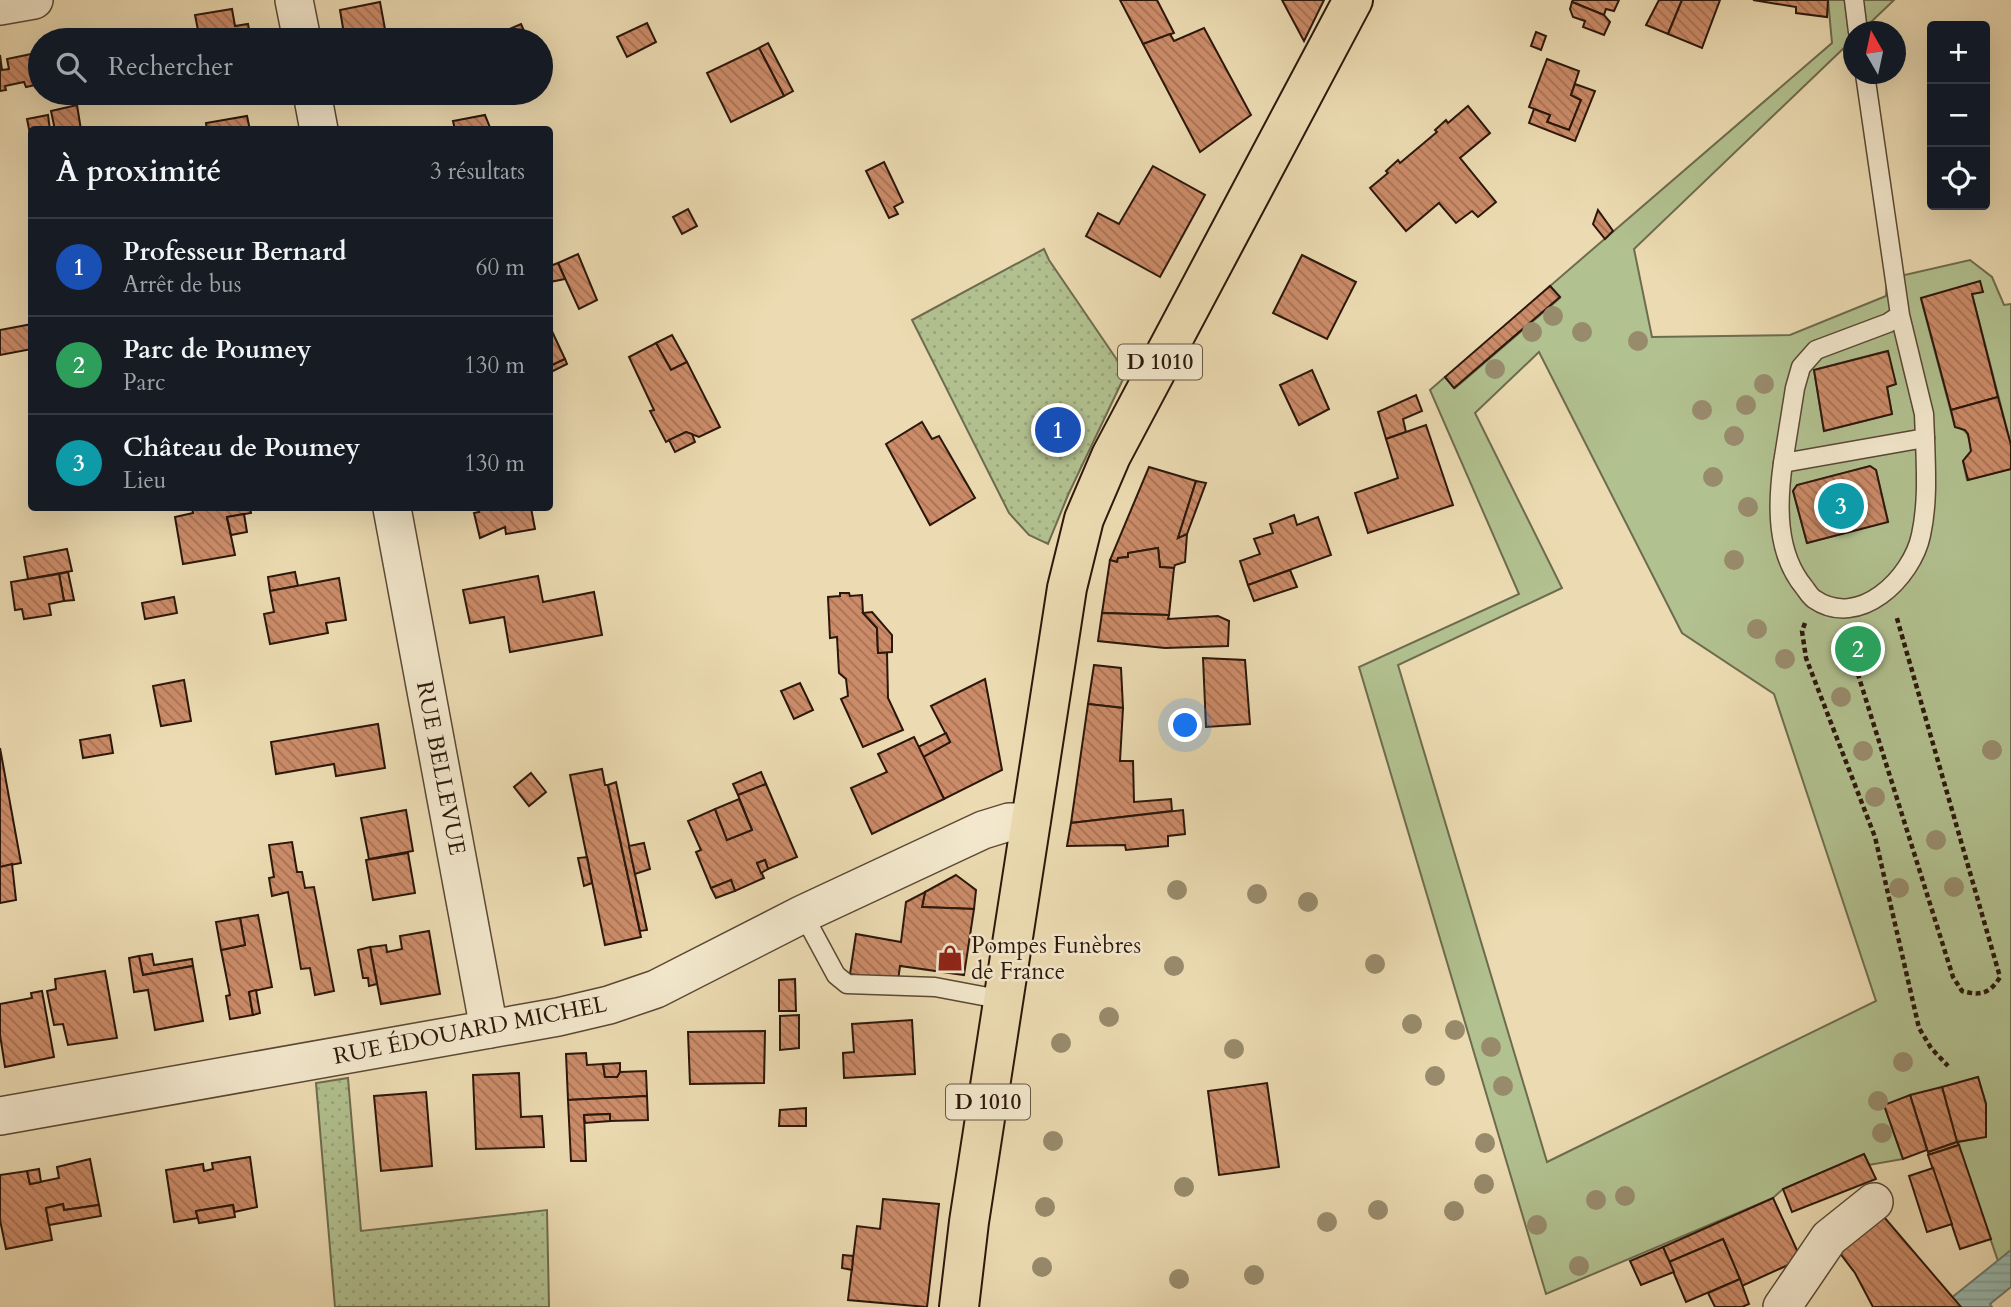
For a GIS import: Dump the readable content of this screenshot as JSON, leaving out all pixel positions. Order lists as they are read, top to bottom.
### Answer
{
  "streets": {
    "main road": ["D 1010"],
    "street": ["RUE BELLEVUE", "RUE ÉDOUARD MICHEL"]
  },
  "crossings": [
    ["D 1010", "RUE ÉDOUARD MICHEL"],
    ["RUE BELLEVUE", "RUE ÉDOUARD MICHEL"]
  ],
  "places": {
    "shop": ["Pompes Funèbres de France"]
  },
  "north": "top",
  "page": {
    "map_buttons": ["+", "−"],
    "search": "Rechercher",
    "heading": ["À proximité", "3 résultats"],
    "list": [
      {
        "mark": "1",
        "name": "Professeur Bernard",
        "note": "Arrêt de bus",
        "value": "60 m"
      },
      {
        "mark": "2",
        "name": "Parc de Poumey",
        "note": "Parc",
        "value": "130 m"
      },
      {
        "mark": "3",
        "name": "Château de Poumey",
        "note": "Lieu",
        "value": "130 m"
      }
    ],
    "pins": ["1", "3", "2"]
  }
}
